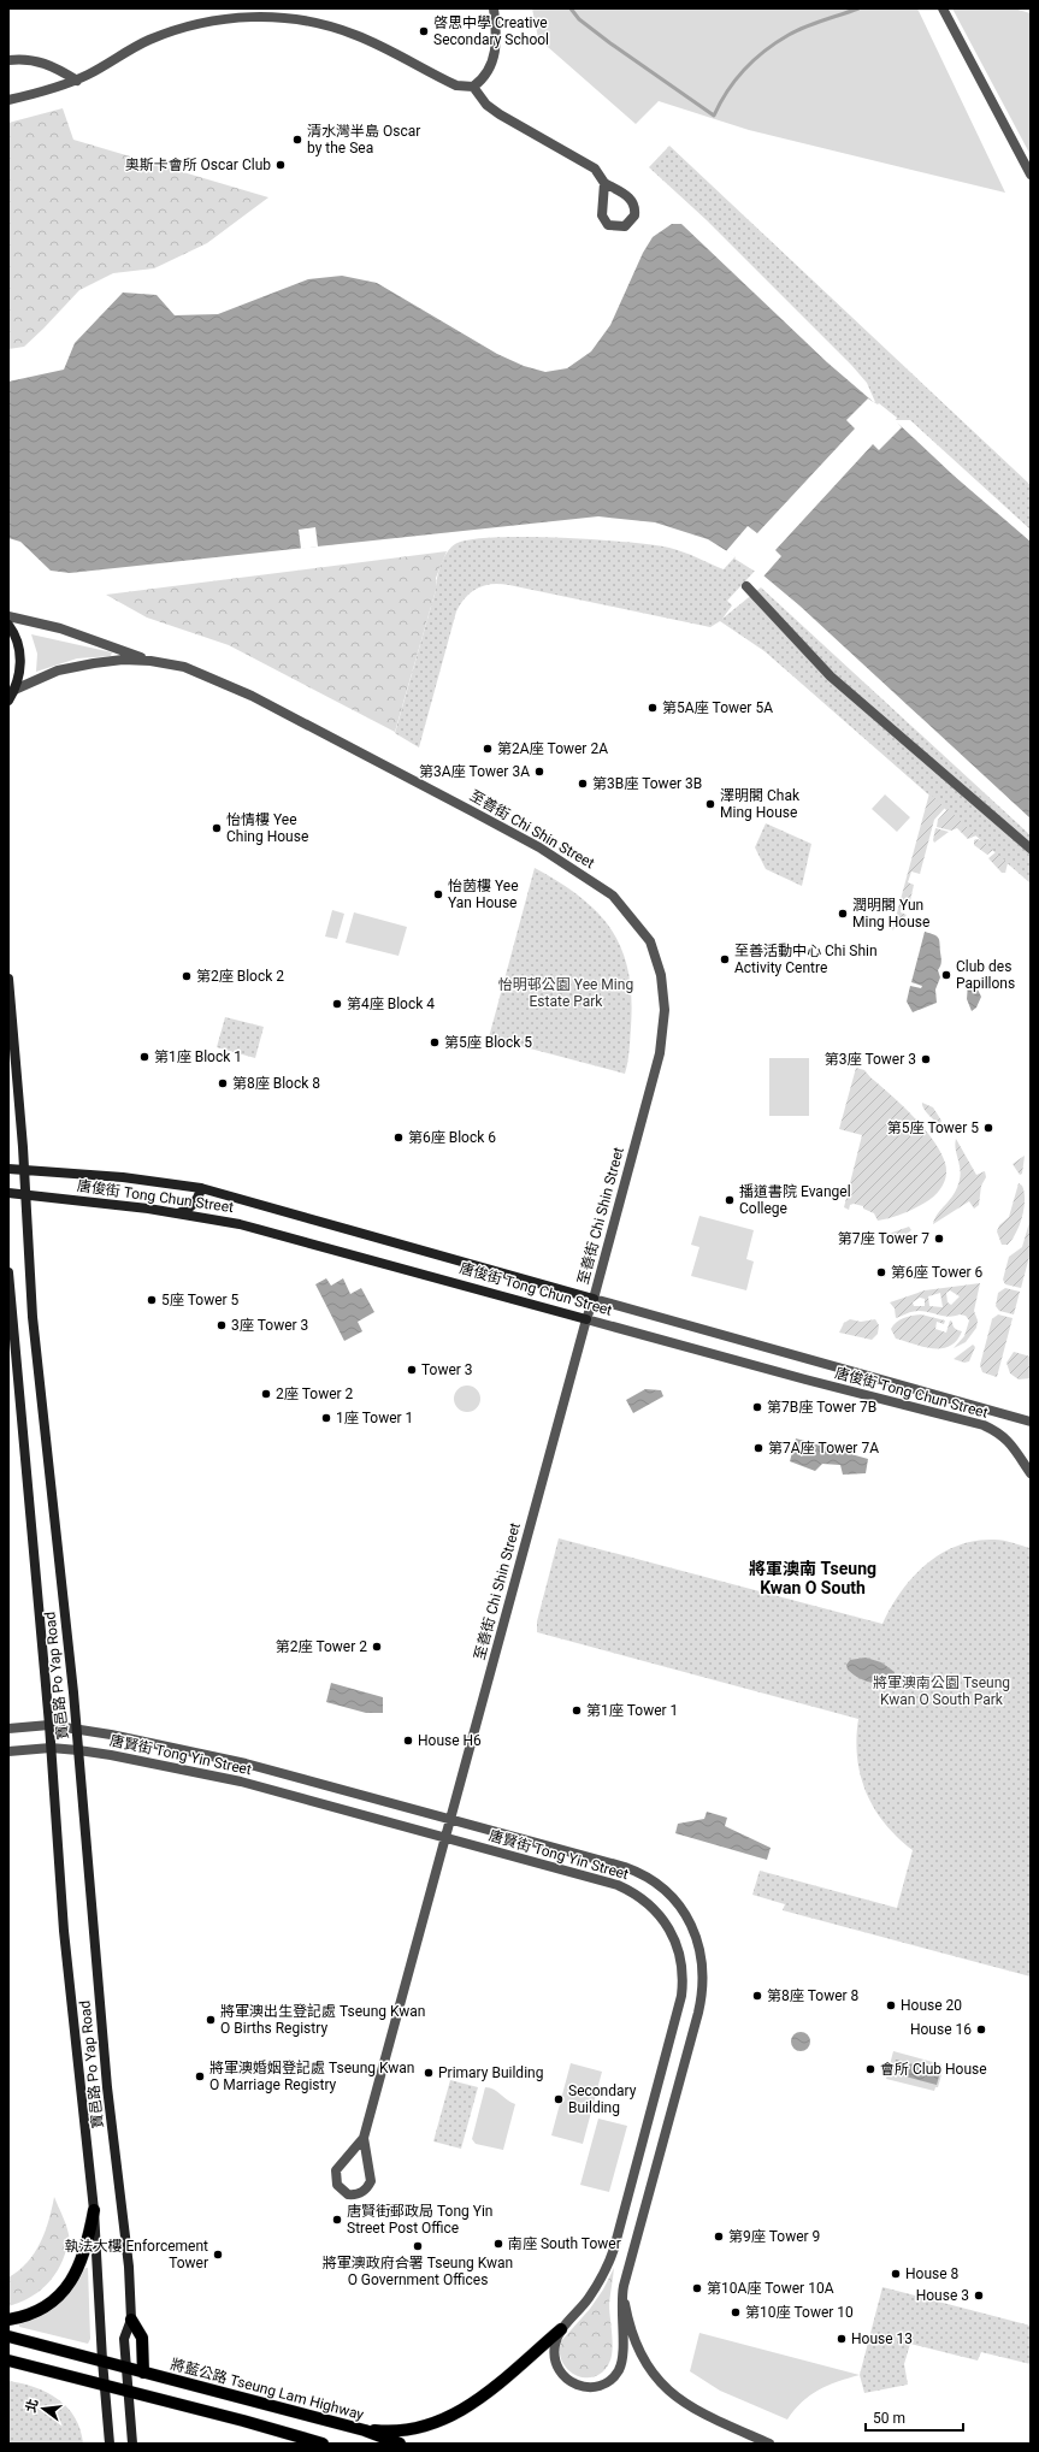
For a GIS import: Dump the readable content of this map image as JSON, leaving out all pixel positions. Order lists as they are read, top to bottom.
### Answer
{
  "streets": {
    "main road": ["唐俊街 Tong Chun Street", "寶邑路 Po Yap Road", "將藍公路 Tseung Lam Highway"],
    "street": ["至善街 Chi Shin Street", "唐賢街 Tong Yin Street"]
  },
  "crossings": [
    ["至善街 Chi Shin Street", "唐俊街 Tong Chun Street"],
    ["至善街 Chi Shin Street", "唐賢街 Tong Yin Street"],
    ["唐俊街 Tong Chun Street", "寶邑路 Po Yap Road"],
    ["寶邑路 Po Yap Road", "唐賢街 Tong Yin Street"],
    ["寶邑路 Po Yap Road", "將藍公路 Tseung Lam Highway"]
  ],
  "districts": ["將軍澳南 Tseung Kwan O South"],
  "parks": ["怡明邨公園 Yee Ming Estate Park", "將軍澳南公園 Tseung Kwan O South Park"],
  "places": [
    "啓思中學 Creative Secondary School",
    "清水灣半島 Oscar by the Sea",
    "奧斯卡會所 Oscar Club",
    "第5A座 Tower 5A",
    "第2A座 Tower 2A",
    "第3A座 Tower 3A",
    "第3B座 Tower 3B",
    "澤明閣 Chak Ming House",
    "怡情樓 Yee Ching House",
    "怡茵樓 Yee Yan House",
    "潤明閣 Yun Ming House",
    "至善活動中心 Chi Shin Activity Centre",
    "Club des Papillons",
    "第2座 Block 2",
    "第4座 Block 4",
    "第5座 Block 5",
    "第1座 Block 1",
    "第3座 Tower 3",
    "第8座 Block 8",
    "第5座 Tower 5",
    "第6座 Block 6",
    "播道書院 Evangel College",
    "第7座 Tower 7",
    "第6座 Tower 6",
    "5座 Tower 5",
    "3座 Tower 3",
    "Tower 3",
    "2座 Tower 2",
    "第7B座 Tower 7B",
    "1座 Tower 1",
    "第7A座 Tower 7A",
    "第2座 Tower 2",
    "第1座 Tower 1",
    "House H6",
    "第8座 Tower 8",
    "House 20",
    "將軍澳出生登記處 Tseung Kwan O Births Registry",
    "House 16",
    "會所 Club House",
    "Primary Building",
    "將軍澳婚姻登記處 Tseung Kwan O Marriage Registry",
    "Secondary Building",
    "唐賢街郵政局 Tong Yin Street Post Office",
    "第9座 Tower 9",
    "南座 South Tower",
    "將軍澳政府合署 Tseung Kwan O Government Offices",
    "執法大樓 Enforcement Tower",
    "House 8",
    "第10A座 Tower 10A",
    "House 3",
    "第10座 Tower 10",
    "House 13"
  ],
  "scale_bar": "50 m",
  "north": "left"
}
